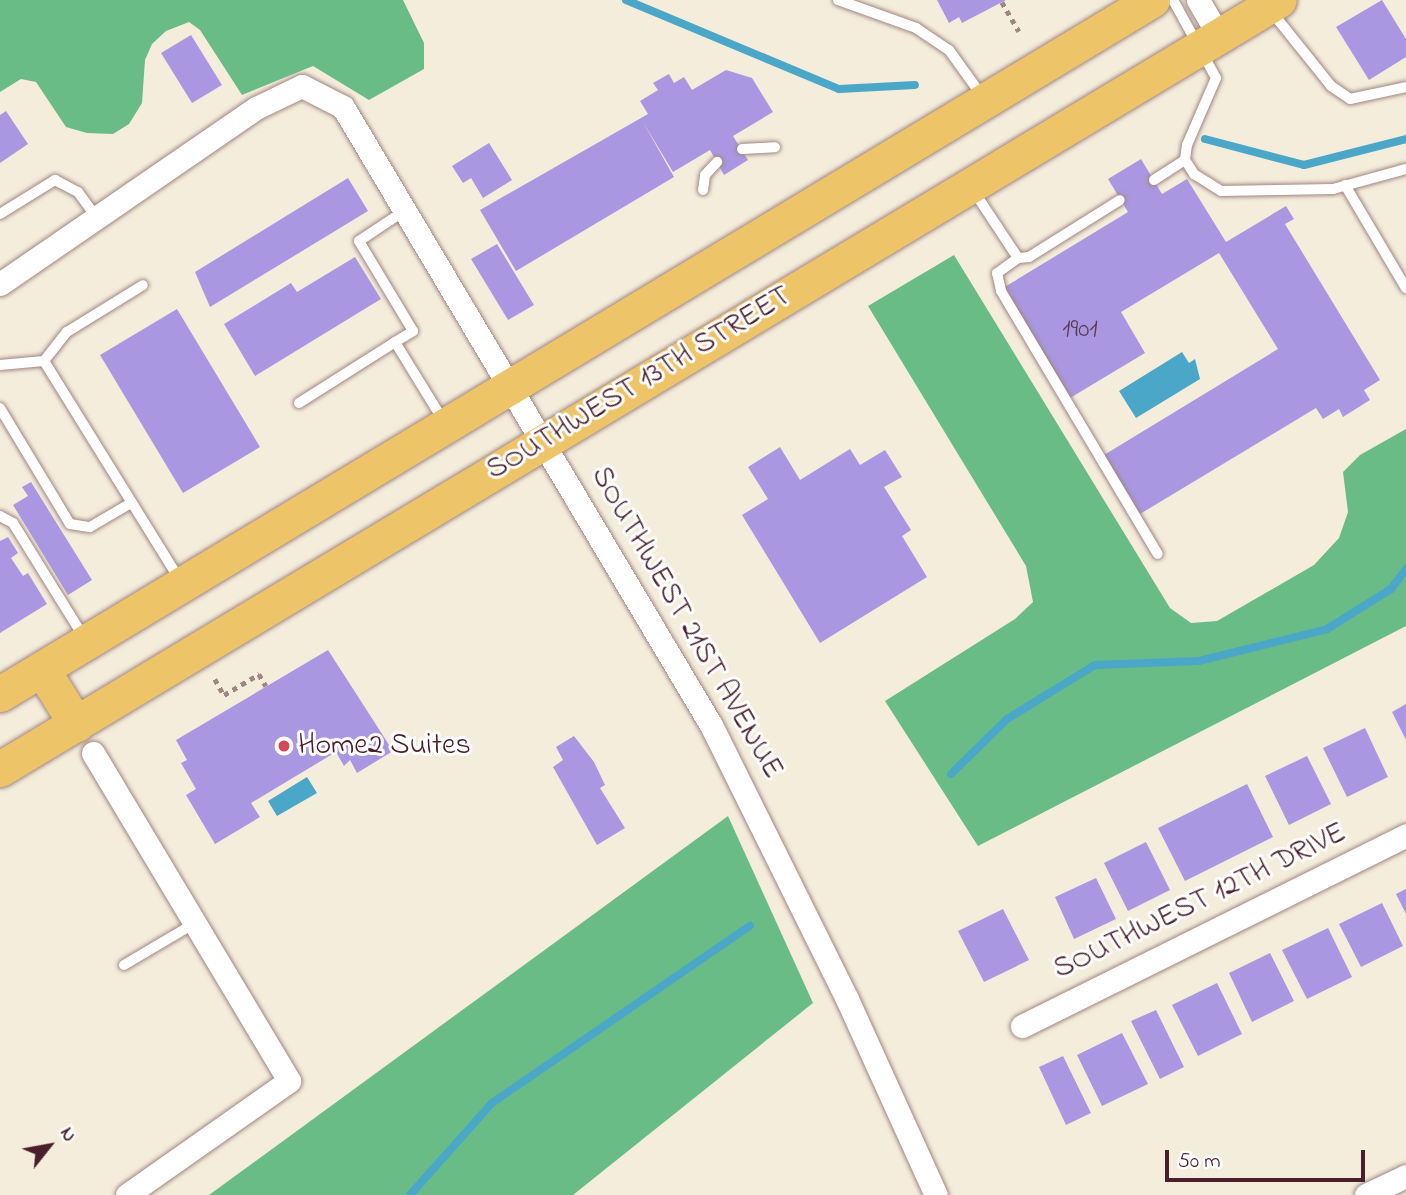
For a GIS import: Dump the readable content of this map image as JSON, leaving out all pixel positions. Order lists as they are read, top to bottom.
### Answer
{
  "streets": {
    "main road": ["SOUTHWEST 13TH STREET"],
    "street": ["SOUTHWEST 21ST AVENUE", "SOUTHWEST 12TH DRIVE"]
  },
  "crossings": [
    ["SOUTHWEST 13TH STREET", "SOUTHWEST 21ST AVENUE"]
  ],
  "places": ["Home2 Suites"],
  "house_numbers": ["1901"],
  "scale_bar": "50 m",
  "north": "top right"
}
